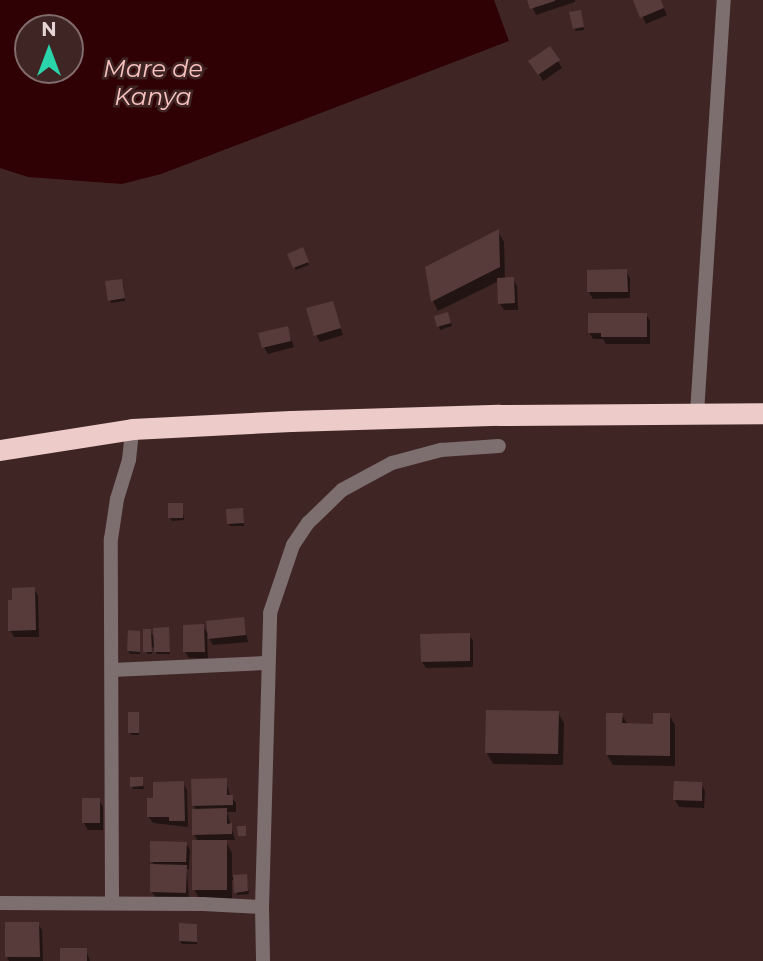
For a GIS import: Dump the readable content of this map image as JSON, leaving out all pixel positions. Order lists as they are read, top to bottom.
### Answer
{
  "water": ["Mare de Kanya"],
  "north": "top"
}
